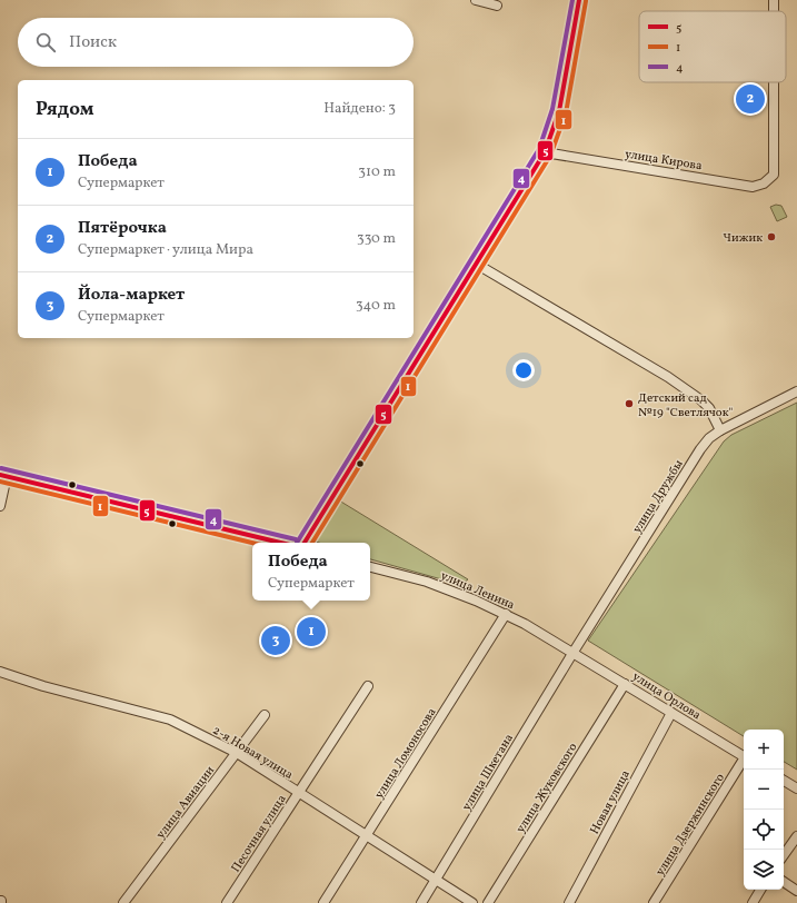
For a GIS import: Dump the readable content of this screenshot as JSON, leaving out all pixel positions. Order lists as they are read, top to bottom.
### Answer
{
  "streets": {
    "street": [
      "улица Кирова",
      "улица Дружбы",
      "улица Ленина",
      "улица Орлова",
      "2-я Новая улица",
      "улица Ломоносова",
      "улица Шкетана",
      "улица Жуковского",
      "улица Авиации",
      "Новая улица",
      "улица Дзержинского",
      "Песочная улица"
    ]
  },
  "crossings": [
    ["улица Дружбы", "улица Ленина"],
    ["улица Дружбы", "улица Орлова"],
    ["улица Дружбы", "улица Шкетана"],
    ["улица Ленина", "улица Орлова"],
    ["улица Ленина", "улица Ломоносова"],
    ["улица Ленина", "улица Шкетана"],
    ["улица Орлова", "улица Шкетана"],
    ["улица Орлова", "улица Жуковского"],
    ["улица Орлова", "Новая улица"],
    ["2-я Новая улица", "улица Ломоносова"],
    ["2-я Новая улица", "улица Шкетана"],
    ["2-я Новая улица", "улица Авиации"],
    ["2-я Новая улица", "Песочная улица"]
  ],
  "places": ["Чижик", "Детский сад №19 \"Светлячок\""],
  "lines": ["transit line 5", "transit line 4", "transit line 1"],
  "legend": ["5", "1", "4"],
  "page": {
    "search": "Поиск",
    "heading": ["Рядом", "Найдено: 3"],
    "pins": ["2", "1", "3"],
    "list": [
      {
        "mark": "1",
        "name": "Победа",
        "note": "Супермаркет",
        "value": "310 m"
      },
      {
        "mark": "2",
        "name": "Пятёрочка",
        "note": "Супермаркет · улица Мира",
        "value": "330 m"
      },
      {
        "mark": "3",
        "name": "Йола-маркет",
        "note": "Супермаркет",
        "value": "340 m"
      }
    ],
    "popup": ["Победа", "Супермаркет"],
    "map_buttons": ["+", "−"]
  }
}
